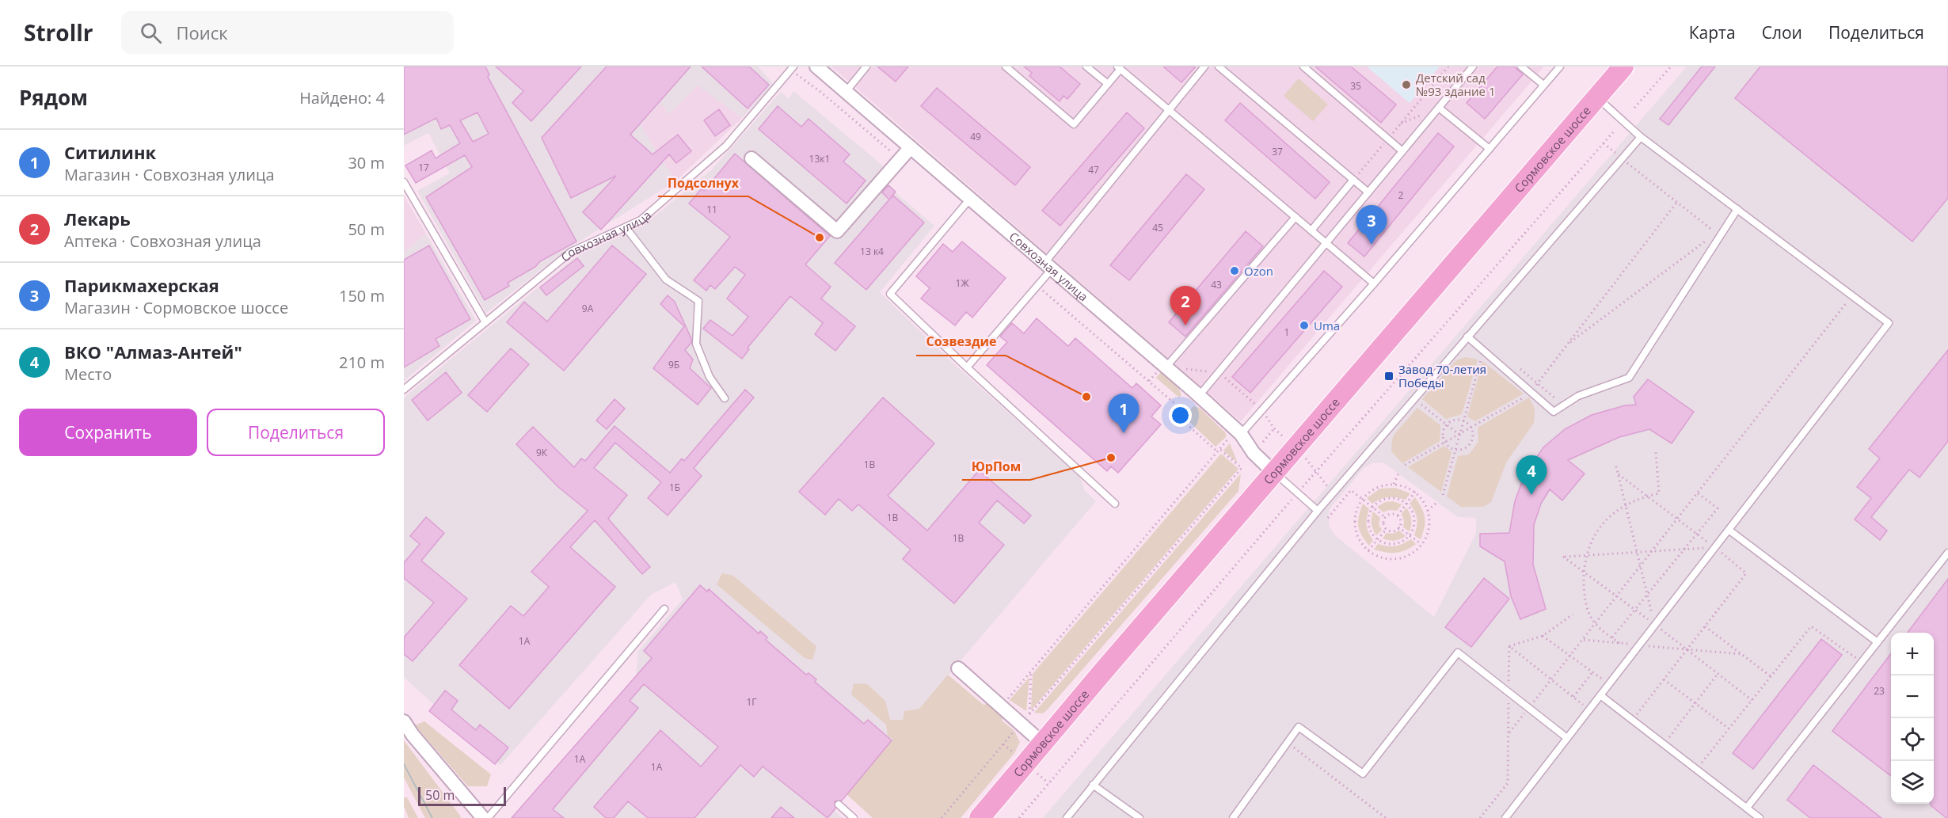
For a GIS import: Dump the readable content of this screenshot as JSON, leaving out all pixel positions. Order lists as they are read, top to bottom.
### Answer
{
  "streets": {
    "main road": ["Сормовское шоссе"],
    "street": ["Совхозная улица"]
  },
  "crossings": [
    ["Сормовское шоссе", "Совхозная улица"]
  ],
  "places": {
    "other": [
      "Детский сад №93 здание 1",
      "Подсолнух",
      "Ozon",
      "Uma",
      "Созвездие",
      "ЮрПом"
    ],
    "transit": ["Завод 70-летия Победы"]
  },
  "house_numbers": [
    "35",
    "49",
    "37",
    "13к1",
    "17",
    "47",
    "2",
    "11",
    "45",
    "13 к4",
    "1Ж",
    "43",
    "9А",
    "1",
    "9Б",
    "9К",
    "1В",
    "1Б",
    "1В",
    "1В",
    "1А",
    "23",
    "1Г",
    "1А",
    "1А"
  ],
  "scale_bar": "50 m",
  "page": {
    "header": "Strollr",
    "search": "Поиск",
    "nav": ["Карта", "Слои", "Поделиться"],
    "heading": ["Рядом", "Найдено: 4"],
    "list": [
      {
        "mark": "1",
        "name": "Ситилинк",
        "note": "Магазин · Совхозная улица",
        "value": "30 m"
      },
      {
        "mark": "2",
        "name": "Лекарь",
        "note": "Аптека · Совхозная улица",
        "value": "50 m"
      },
      {
        "mark": "3",
        "name": "Парикмахерская",
        "note": "Магазин · Сормовское шоссе",
        "value": "150 m"
      },
      {
        "mark": "4",
        "name": "ВКО \"Алмаз-Антей\"",
        "note": "Место",
        "value": "210 m"
      }
    ],
    "pins": [
      "3",
      "2",
      "1",
      "4"
    ],
    "buttons": ["Сохранить", "Поделиться"],
    "map_buttons": ["+", "−"],
    "scale": "50 m"
  }
}
